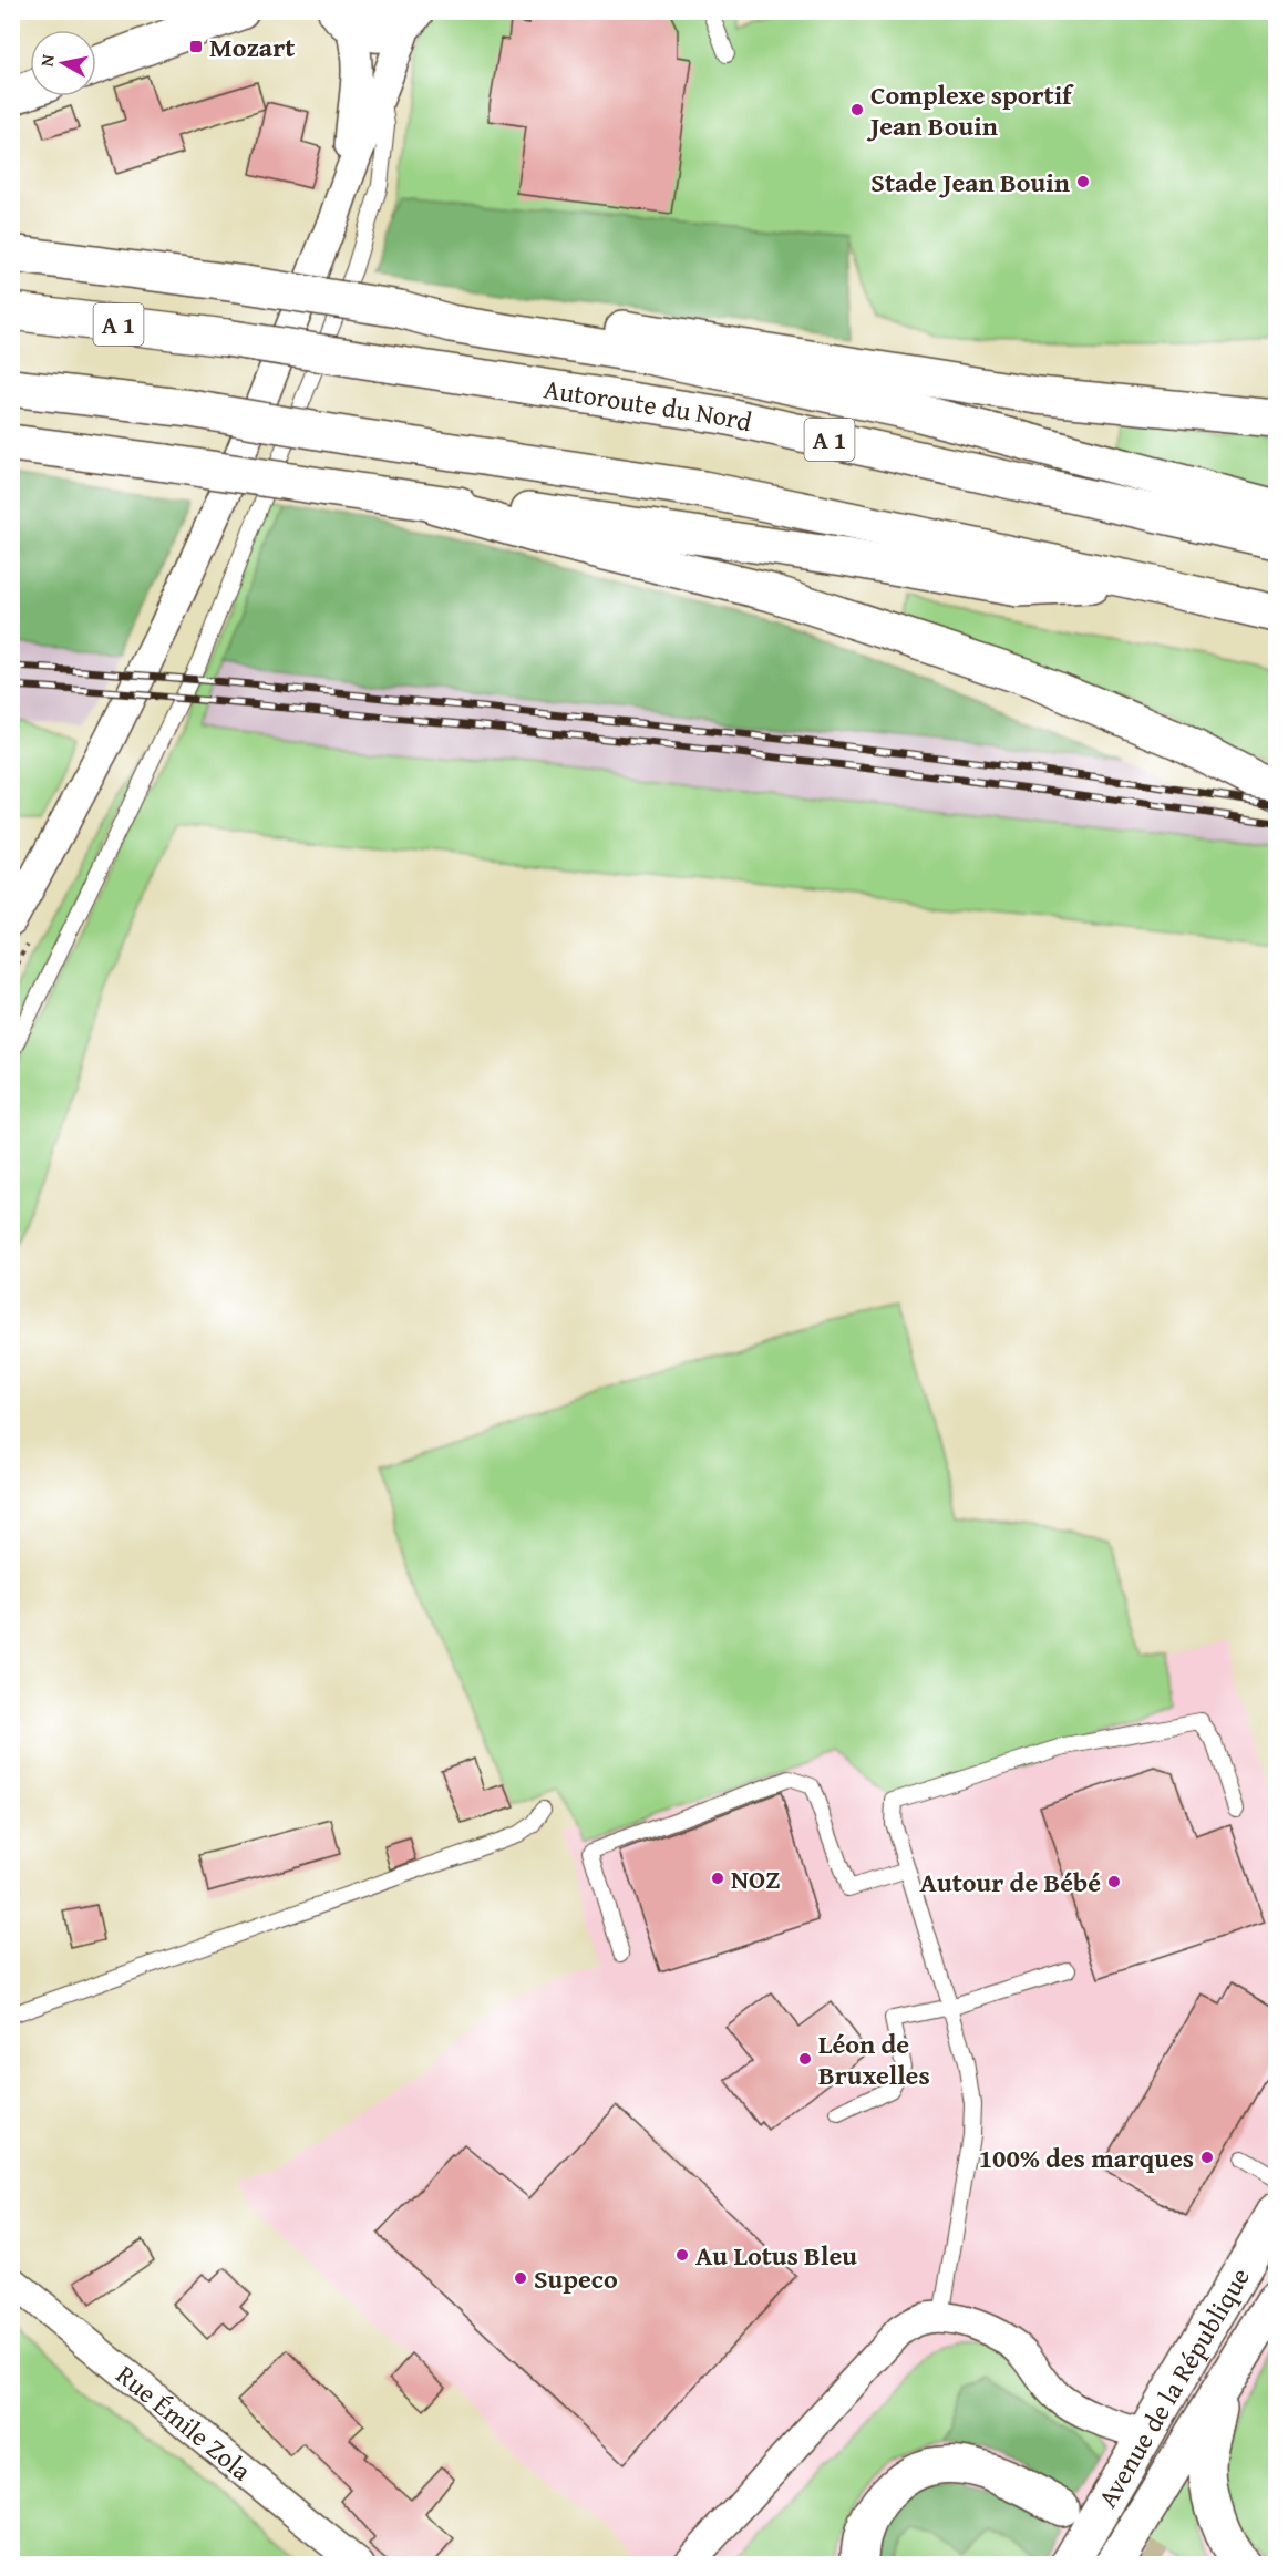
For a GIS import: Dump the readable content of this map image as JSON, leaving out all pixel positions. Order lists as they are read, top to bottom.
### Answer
{
  "streets": {
    "main road": ["A 1", "Autoroute du Nord", "Avenue de la République"],
    "street": ["Rue Émile Zola"]
  },
  "places": {
    "transit": ["Mozart"],
    "other": [
      "Complexe sportif Jean Bouin",
      "Stade Jean Bouin",
      "NOZ",
      "Autour de Bébé",
      "Léon de Bruxelles",
      "100% des marques",
      "Au Lotus Bleu",
      "Supeco"
    ]
  },
  "north": "left"
}
